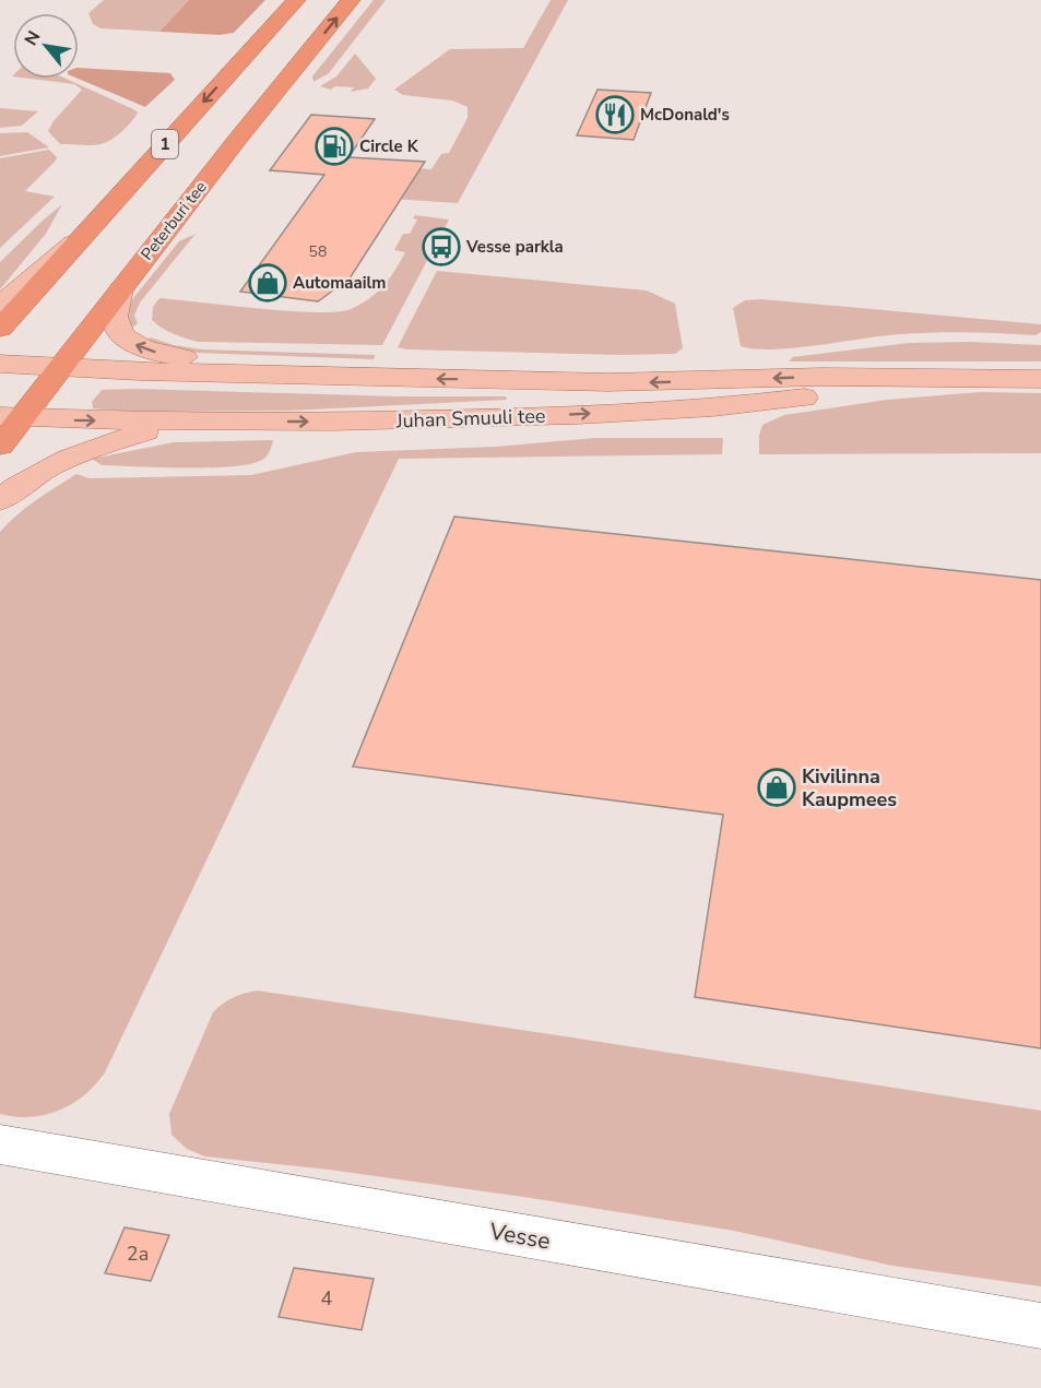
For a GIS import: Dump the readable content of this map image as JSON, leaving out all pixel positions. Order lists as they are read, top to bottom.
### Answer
{
  "streets": {
    "highway": ["1", "Peterburi tee"],
    "main road": ["Juhan Smuuli tee"],
    "street": ["Vesse"]
  },
  "crossings": [
    ["Peterburi tee", "Juhan Smuuli tee"]
  ],
  "places": {
    "restaurant": ["McDonald's"],
    "fuel station": ["Circle K"],
    "bus stop": ["Vesse parkla"],
    "shop": ["Automaailm", "Kivilinna Kaupmees"]
  },
  "house_numbers": ["58", "2a", "4"],
  "north": "top left"
}
